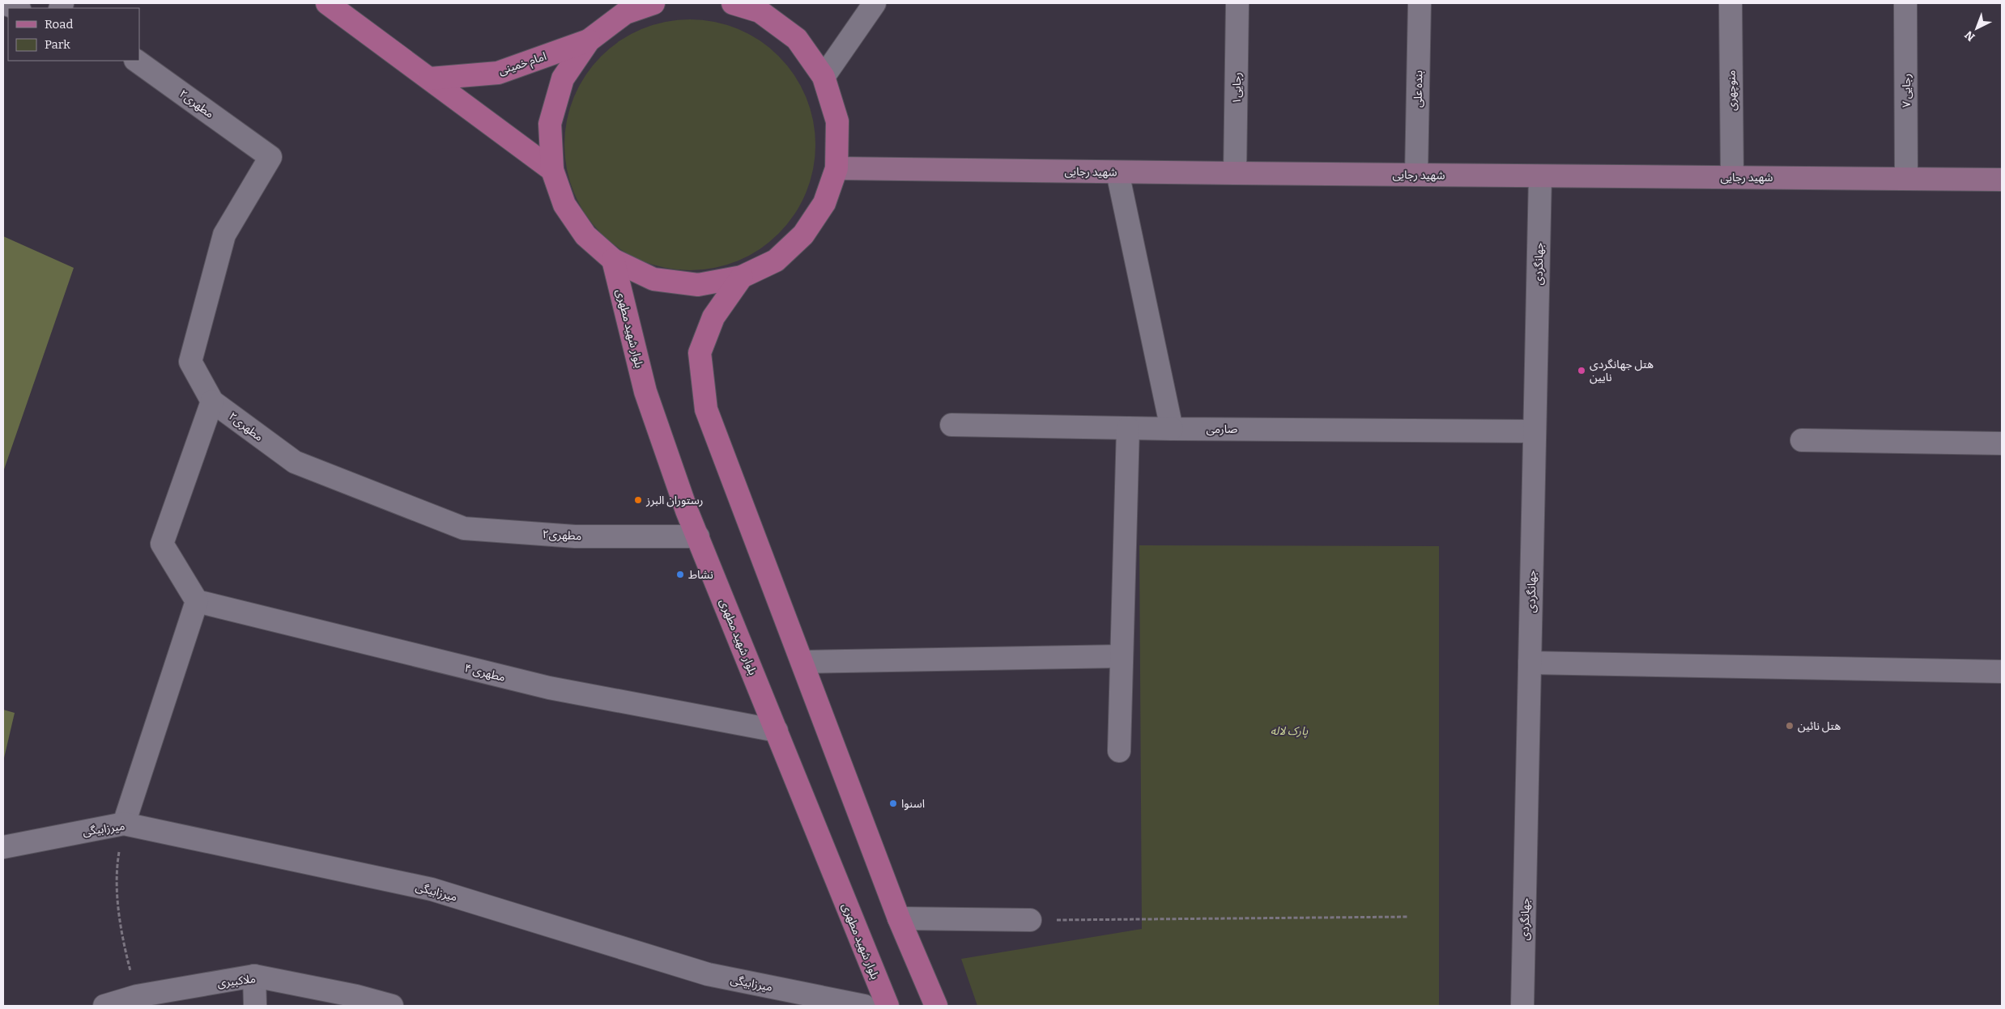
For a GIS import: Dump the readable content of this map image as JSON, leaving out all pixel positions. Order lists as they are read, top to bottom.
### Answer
{
  "streets": {
    "main road": ["امام خمینی", "شهید رجایی", "بلوار شهید مطهری"],
    "street": [
      "رجایی۱",
      "بنده علی",
      "منوچهری",
      "رجایی ۷",
      "مطهری۲",
      "جهانگردی",
      "صارمی",
      "مطهری ۴",
      "میرزابیگی",
      "ملاکبیری"
    ]
  },
  "crossings": [
    ["رجایی۱", "شهید رجایی"],
    ["بنده علی", "شهید رجایی"],
    ["منوچهری", "شهید رجایی"],
    ["رجایی ۷", "شهید رجایی"],
    ["مطهری۲", "بلوار شهید مطهری"],
    ["شهید رجایی", "جهانگردی"],
    ["جهانگردی", "صارمی"],
    ["بلوار شهید مطهری", "مطهری ۴"]
  ],
  "parks": ["پارک لاله"],
  "places": [
    "هتل جهانگردی نایین",
    "رستوران البرز",
    "نشاط",
    "هتل نائین",
    "اسنوا"
  ],
  "legend": ["Road", "Park"],
  "north": "bottom left"
}
